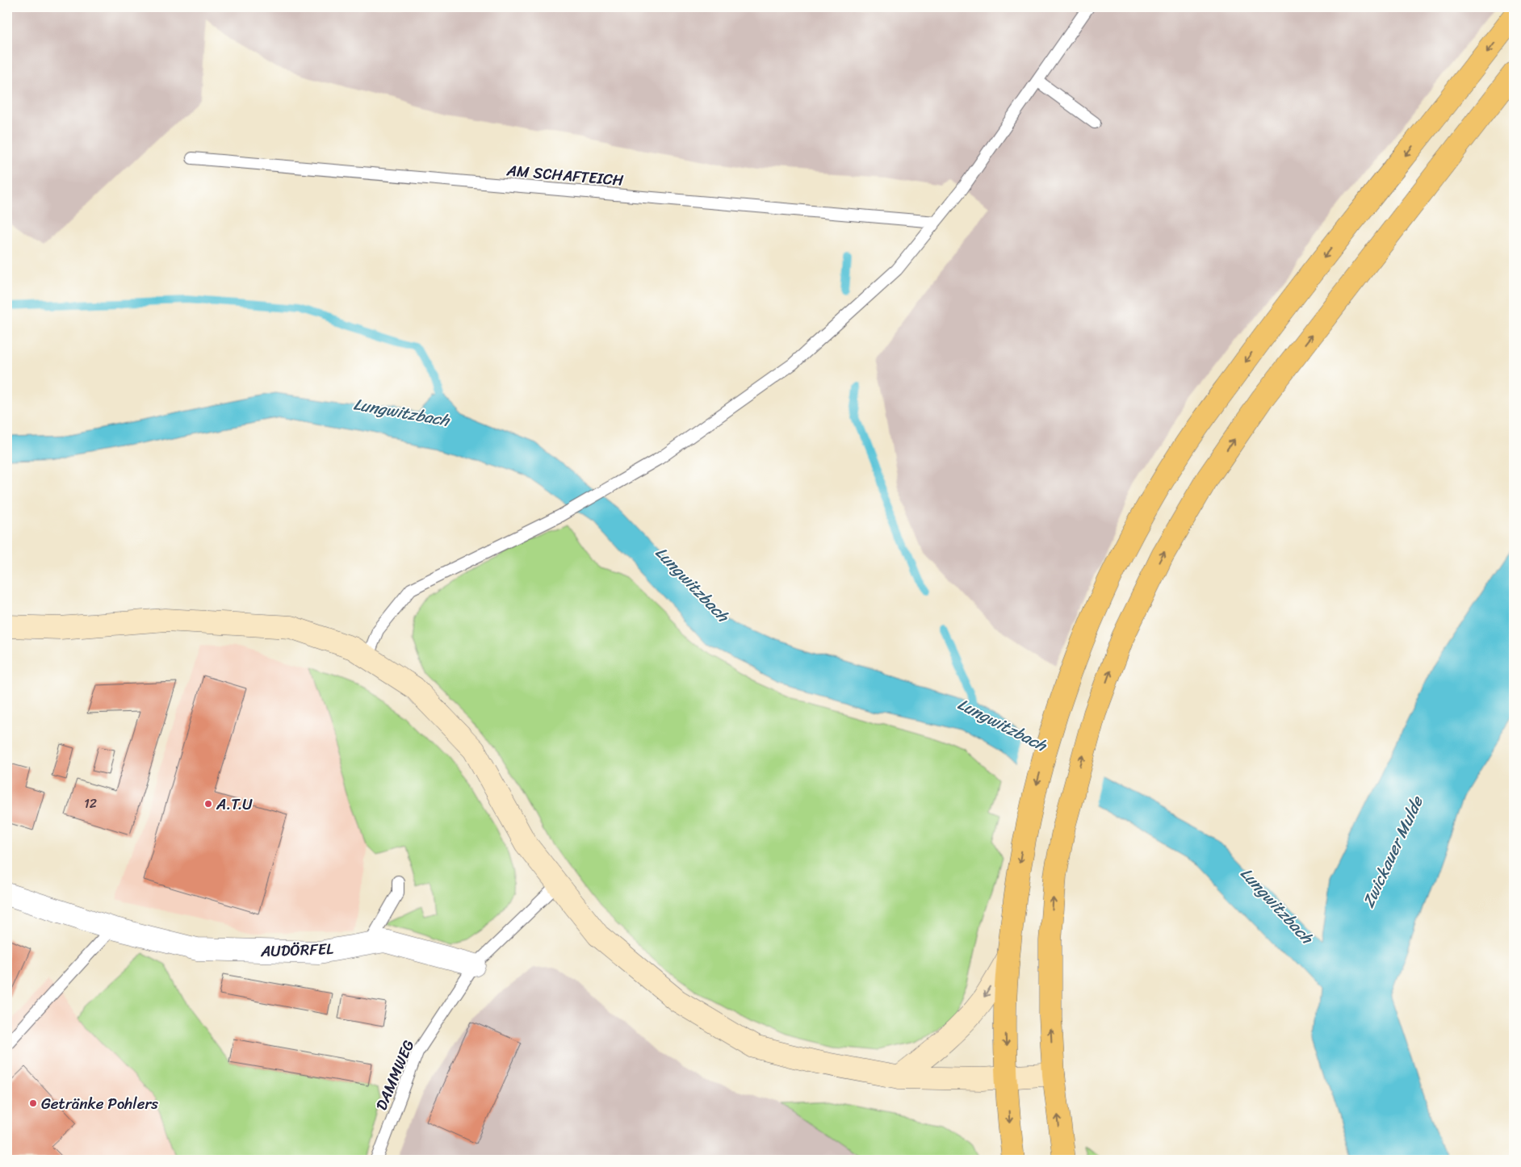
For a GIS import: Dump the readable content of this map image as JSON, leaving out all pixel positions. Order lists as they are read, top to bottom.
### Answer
{
  "streets": {
    "street": ["AUDÖRFEL"],
    "lane": ["AM SCHAFTEICH", "DAMMWEG"]
  },
  "crossings": [
    ["AUDÖRFEL", "DAMMWEG"]
  ],
  "water": ["Lungwitzbach", "Zwickauer Mulde"],
  "places": ["A.T.U", "Getränke Pohlers"],
  "house_numbers": ["12"]
}
